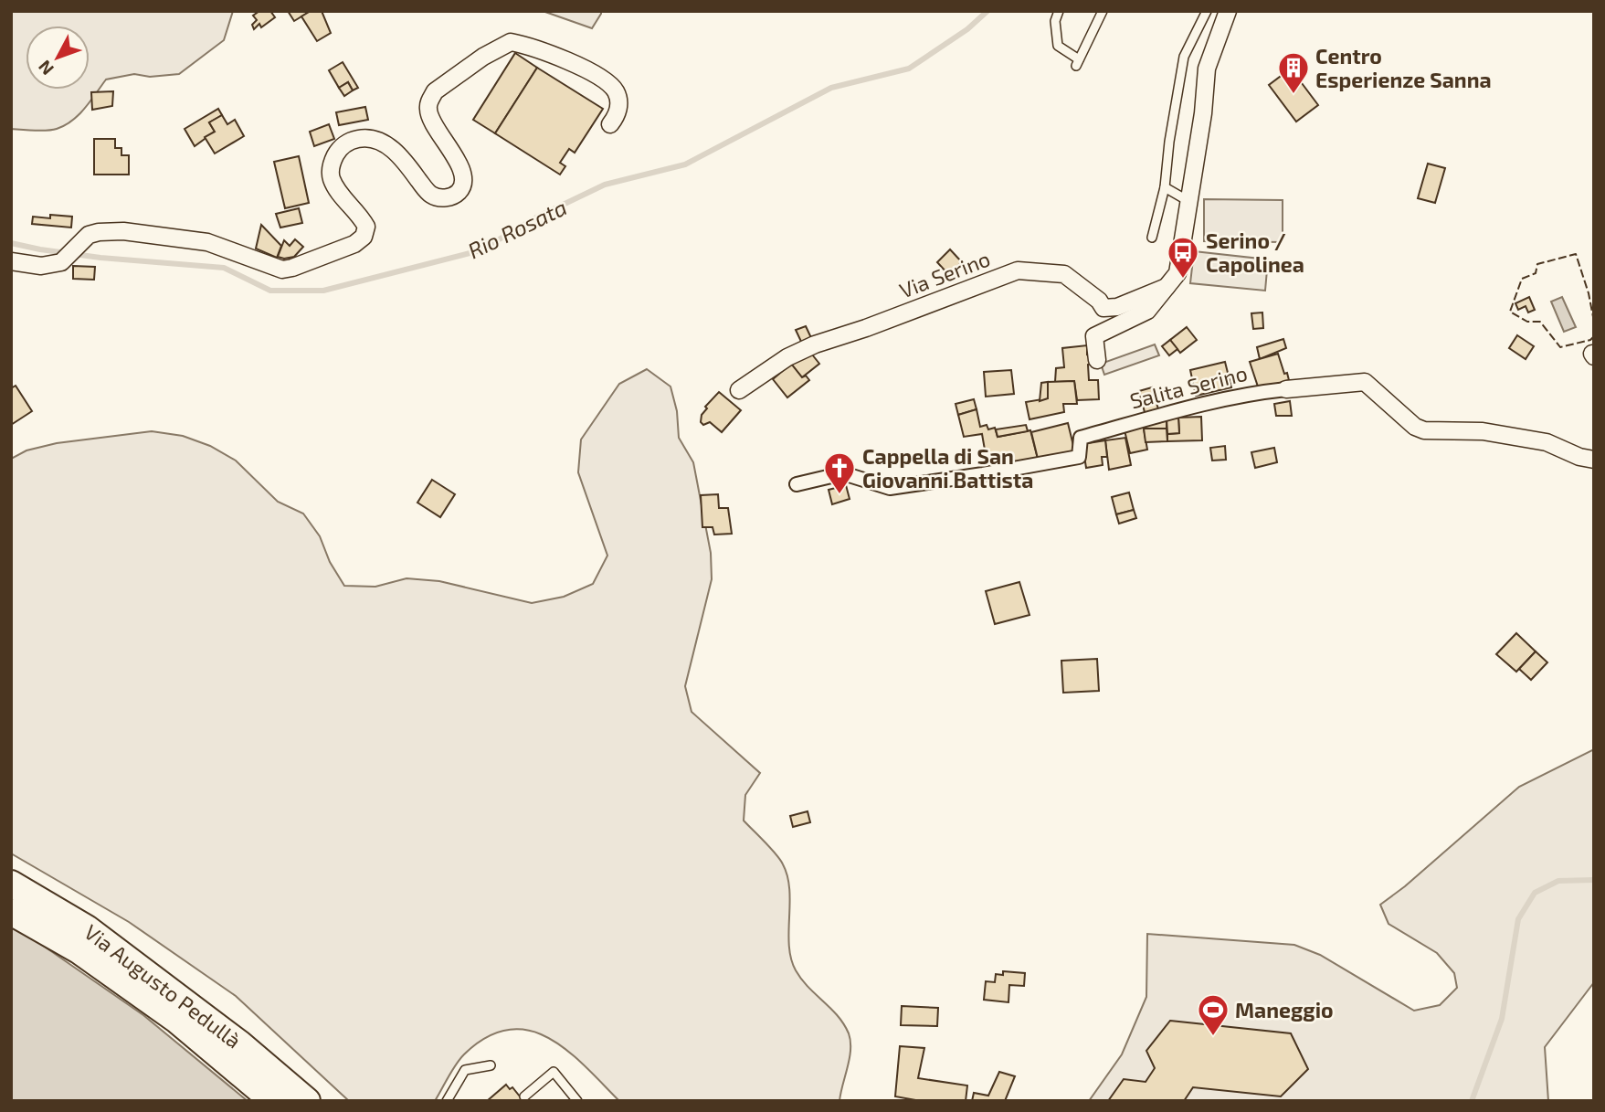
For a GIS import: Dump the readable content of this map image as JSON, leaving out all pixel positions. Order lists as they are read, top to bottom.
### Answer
{
  "streets": {
    "main road": ["Via Augusto Pedullà"],
    "street": ["Via Serino", "Salita Serino"]
  },
  "water": ["Rio Rosata"],
  "places": {
    "building": ["Centro Esperienze Sanna"],
    "bus stop": ["Serino / Capolinea"],
    "church": ["Cappella di San Giovanni Battista"],
    "sports": ["Maneggio"]
  },
  "north": "bottom left"
}
